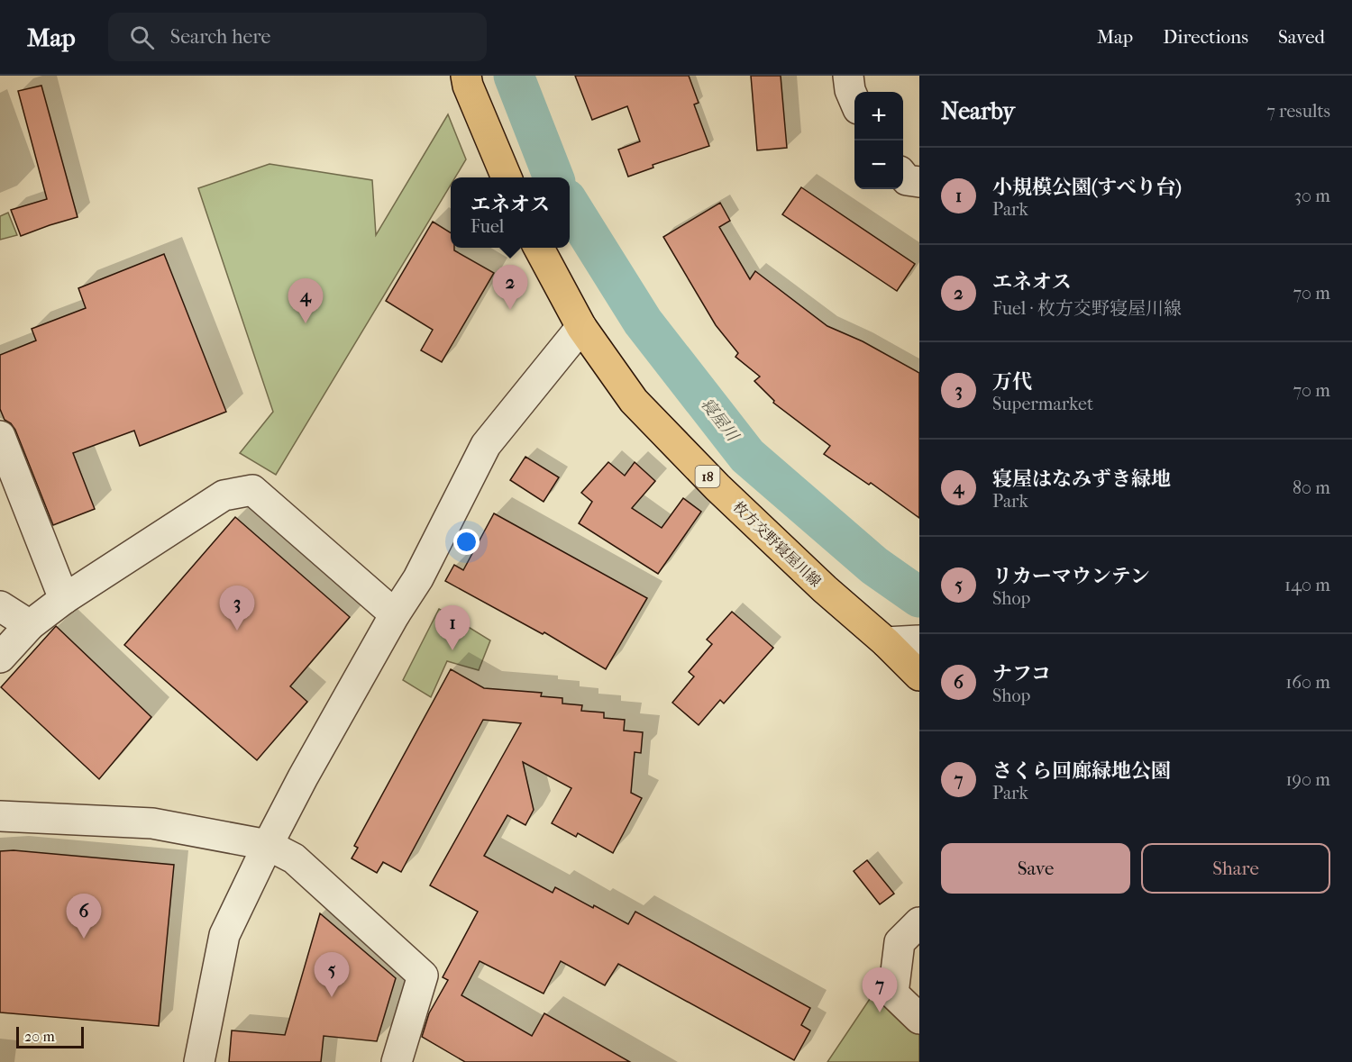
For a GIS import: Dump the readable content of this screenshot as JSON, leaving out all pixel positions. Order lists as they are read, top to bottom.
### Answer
{
  "streets": {
    "main road": ["18", "枚方交野寝屋川線"]
  },
  "water": ["寝屋川"],
  "scale_bar": "20 m",
  "page": {
    "header": "Map",
    "search": "Search here",
    "nav": ["Map", "Directions", "Saved"],
    "heading": ["Nearby", "7 results"],
    "map_buttons": ["+", "−"],
    "list": [
      {
        "mark": "1",
        "name": "小規模公園(すべり台)",
        "note": "Park",
        "value": "30 m"
      },
      {
        "mark": "2",
        "name": "エネオス",
        "note": "Fuel · 枚方交野寝屋川線",
        "value": "70 m"
      },
      {
        "mark": "3",
        "name": "万代",
        "note": "Supermarket",
        "value": "70 m"
      },
      {
        "mark": "4",
        "name": "寝屋はなみずき緑地",
        "note": "Park",
        "value": "80 m"
      },
      {
        "mark": "5",
        "name": "リカーマウンテン",
        "note": "Shop",
        "value": "140 m"
      },
      {
        "mark": "6",
        "name": "ナフコ",
        "note": "Shop",
        "value": "160 m"
      },
      {
        "mark": "7",
        "name": "さくら回廊緑地公園",
        "note": "Park",
        "value": "190 m"
      }
    ],
    "popup": ["エネオス", "Fuel"],
    "pins": [
      "2",
      "4",
      "3",
      "1",
      "6",
      "5",
      "7"
    ],
    "buttons": ["Save", "Share"],
    "scale": "20 m"
  }
}
